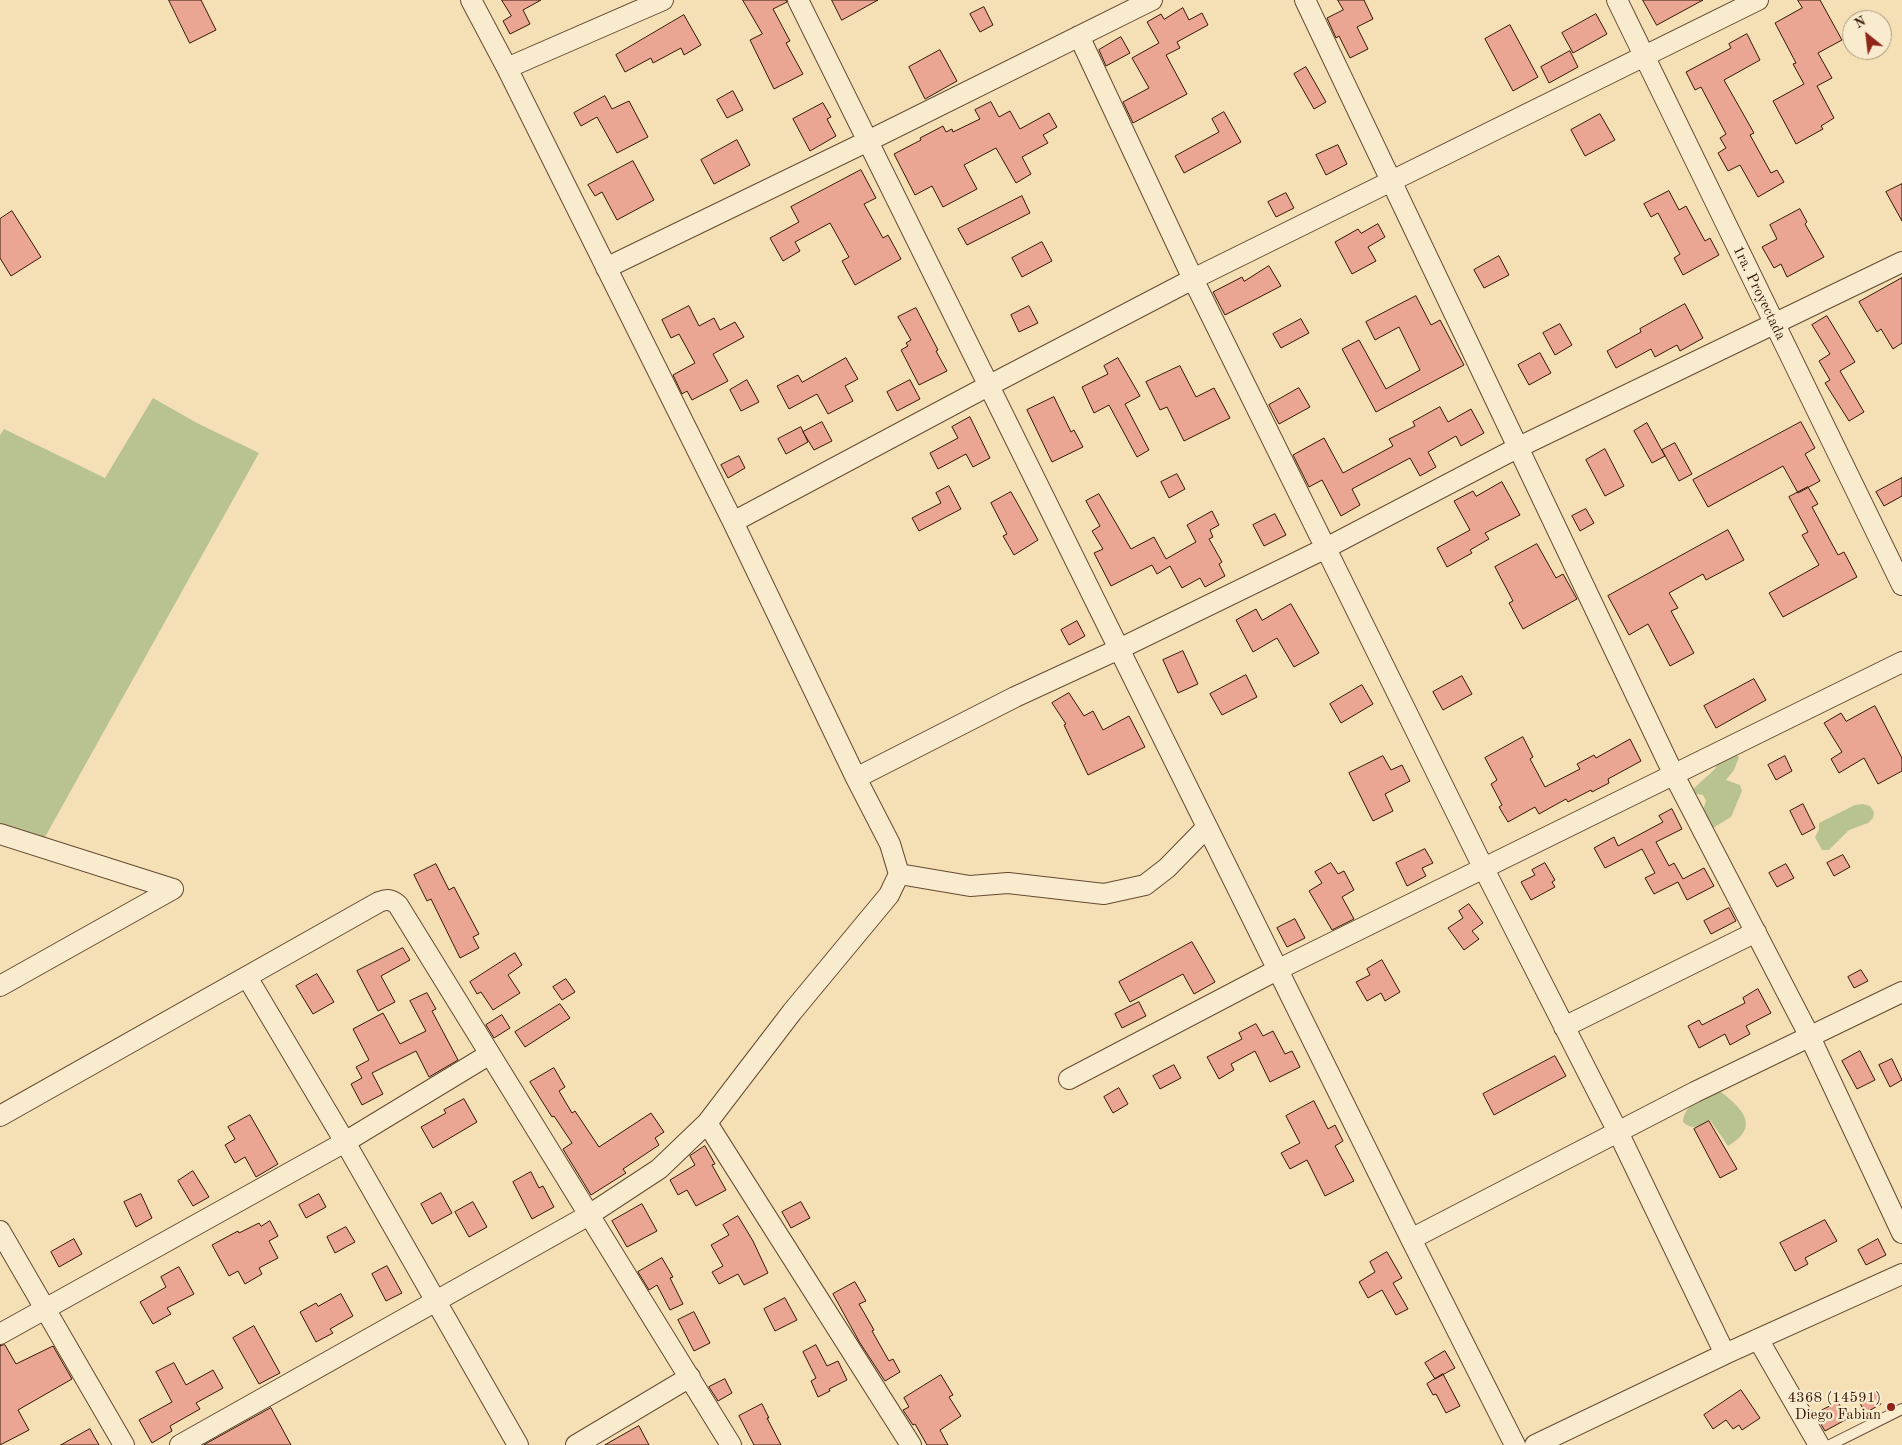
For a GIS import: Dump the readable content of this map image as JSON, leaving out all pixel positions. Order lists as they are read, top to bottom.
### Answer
{
  "streets": {
    "street": ["1ra. Proyectada"]
  },
  "places": ["4368 (14591) Diego Fabian"],
  "north": "top left"
}
